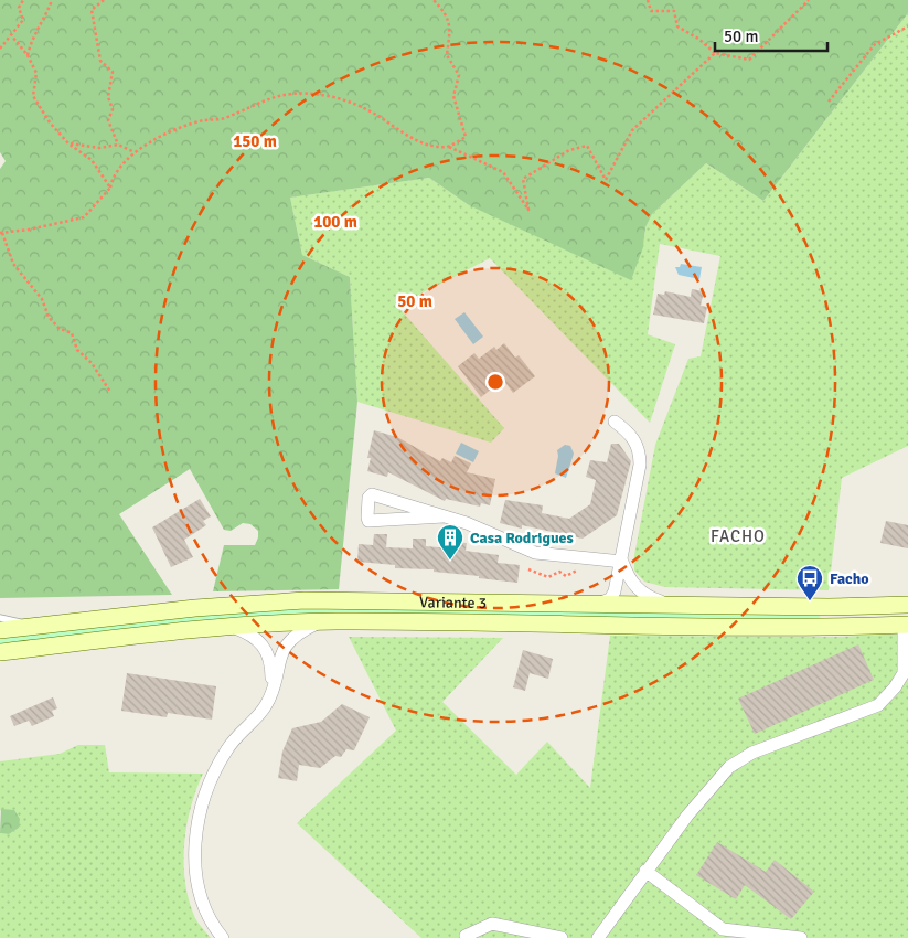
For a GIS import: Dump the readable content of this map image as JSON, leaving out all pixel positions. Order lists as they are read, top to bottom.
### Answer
{
  "streets": {
    "main road": ["Variante 3"]
  },
  "districts": ["FACHO"],
  "places": {
    "building": ["Casa Rodrigues"],
    "bus stop": ["Facho"]
  },
  "scale_bar": "50 m",
  "rings": ["150 m", "100 m", "50 m"]
}
